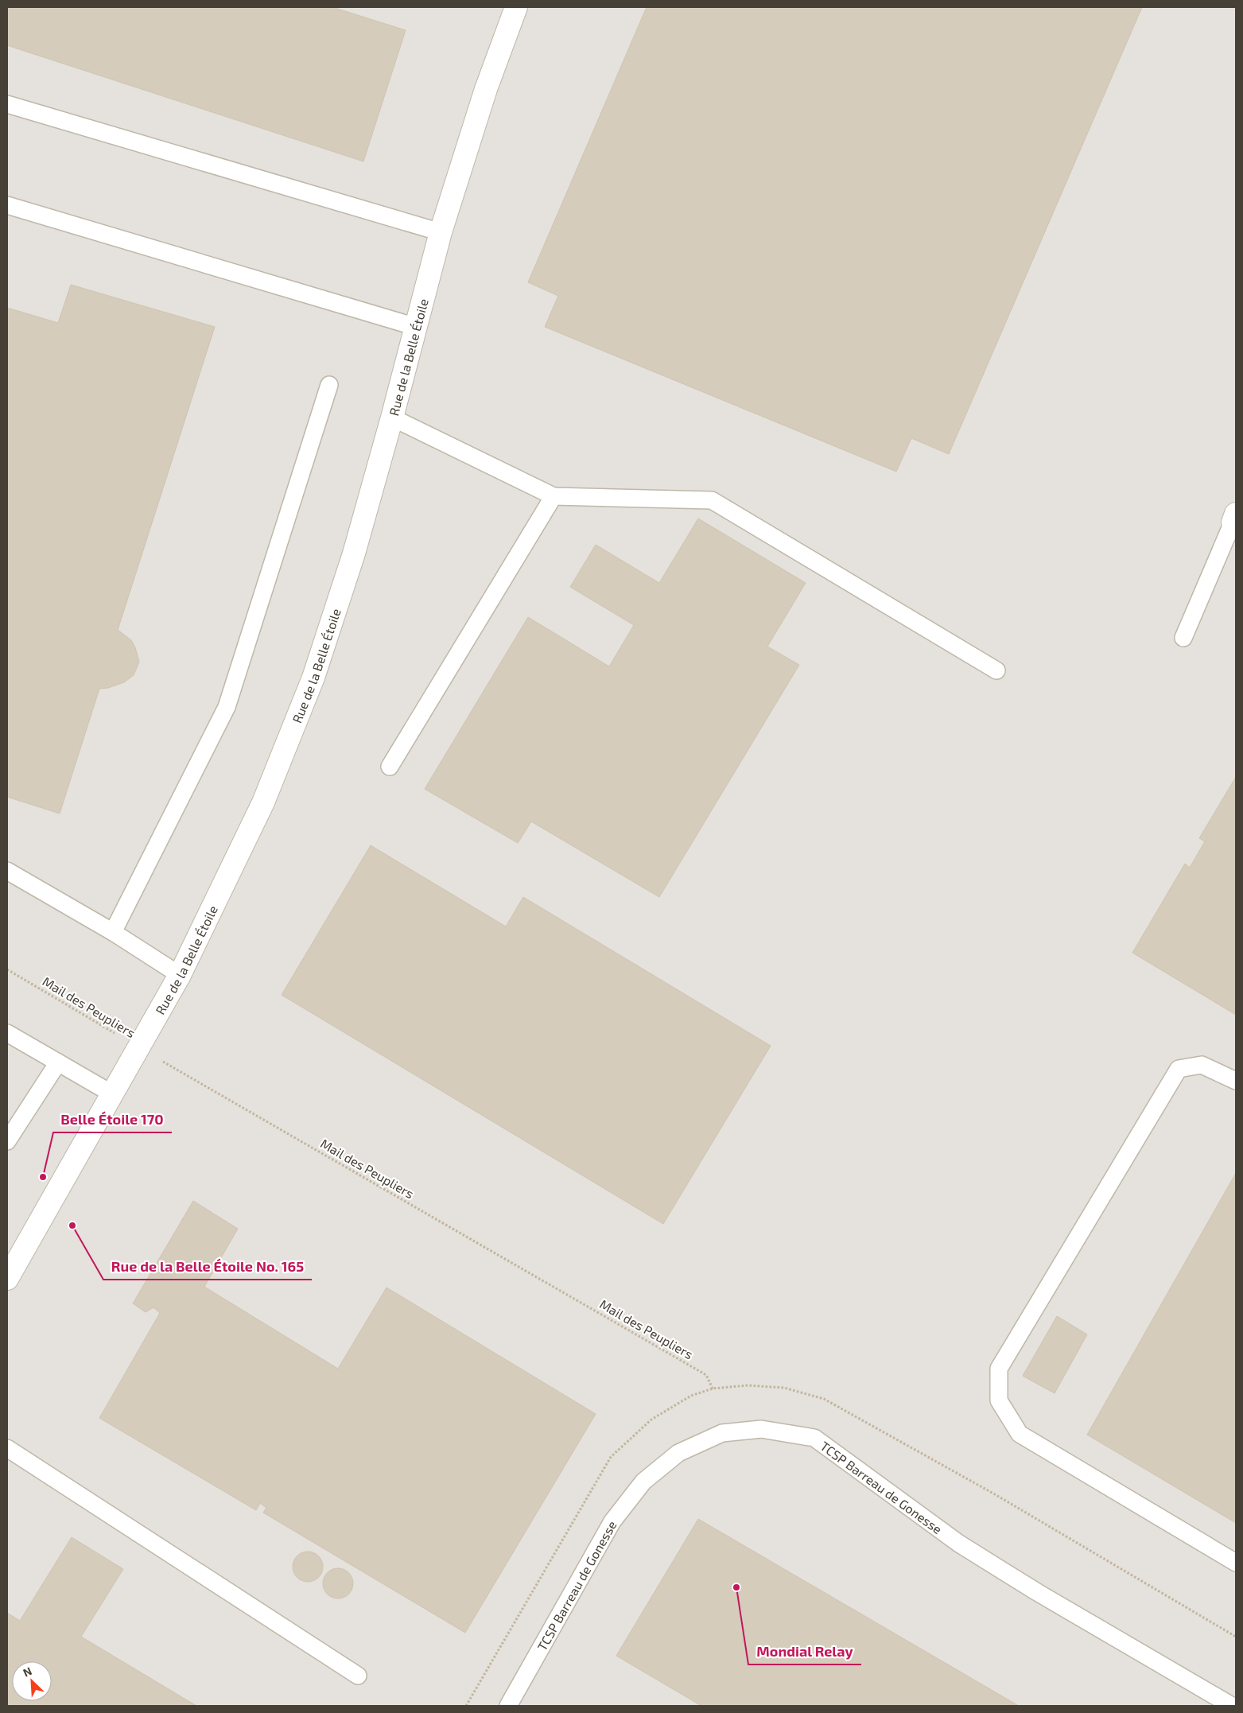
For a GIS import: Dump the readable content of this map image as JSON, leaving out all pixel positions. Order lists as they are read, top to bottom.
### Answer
{
  "streets": {
    "street": ["Rue de la Belle Étoile"],
    "lane": ["TCSP Barreau de Gonesse"],
    "path": ["Mail des Peupliers"]
  },
  "crossings": [
    ["Rue de la Belle Étoile", "Mail des Peupliers"]
  ],
  "places": ["Belle Étoile 170", "Rue de la Belle Étoile No. 165", "Mondial Relay"],
  "north": "top left"
}
